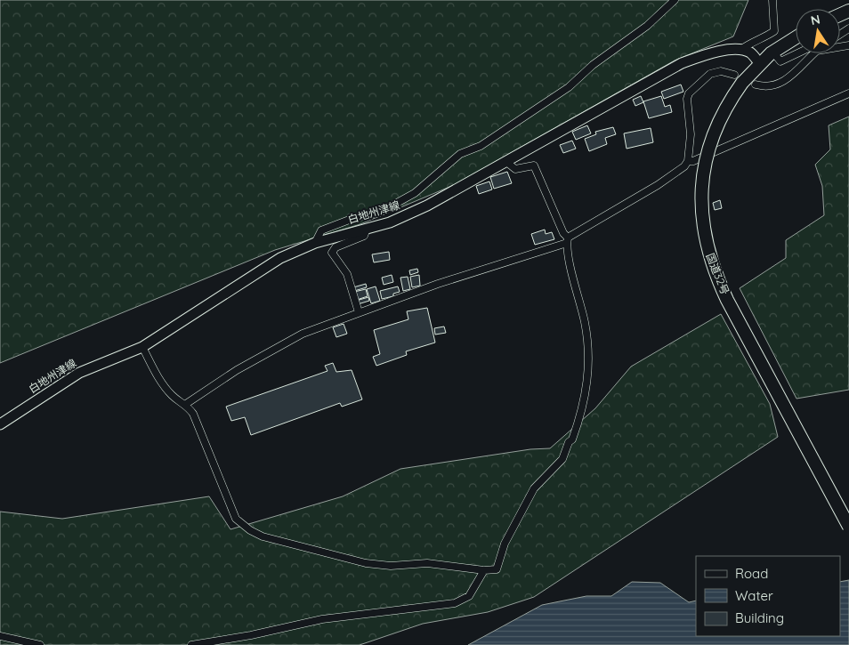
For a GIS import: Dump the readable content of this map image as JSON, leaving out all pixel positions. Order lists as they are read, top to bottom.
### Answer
{
  "streets": {
    "highway": ["国道32号"],
    "main road": ["白地州津線"]
  },
  "legend": ["Road", "Water", "Building"],
  "north": "top"
}
